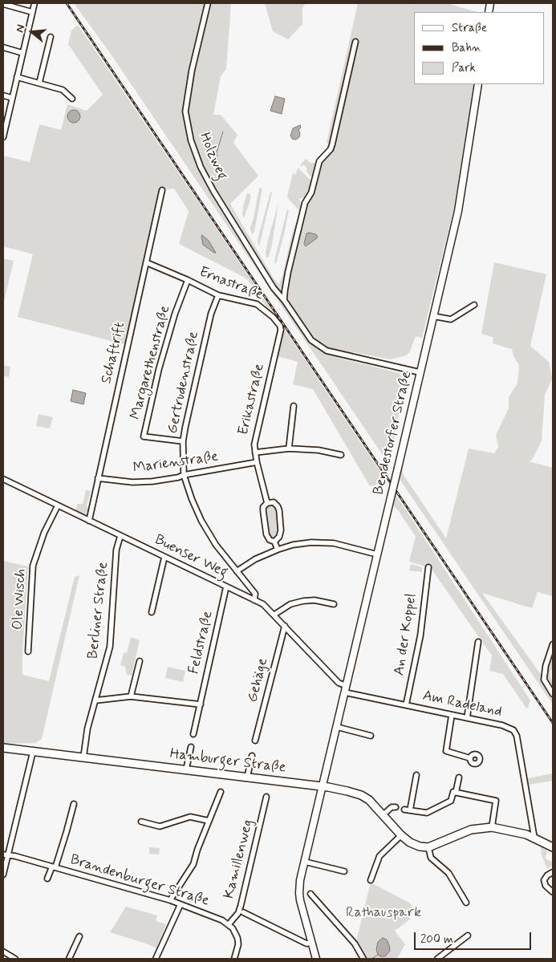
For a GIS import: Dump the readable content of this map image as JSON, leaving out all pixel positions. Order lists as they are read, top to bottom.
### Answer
{
  "streets": {
    "main road": ["Hamburger Straße"],
    "street": [
      "Holzweg",
      "Ernastraße",
      "Schaftrift",
      "Margarethenstraße",
      "Gertrudenstraße",
      "Erikastraße",
      "Bendestorfer Straße",
      "Marienstraße",
      "Buenser Weg",
      "Ole Wisch",
      "Berliner Straße",
      "An der Koppel",
      "Feldstraße",
      "Gehäge",
      "Am Radeland",
      "Kamillenweg",
      "Brandenburger Straße"
    ]
  },
  "crossings": [
    ["Holzweg", "Bendestorfer Straße"],
    ["Ernastraße", "Schaftrift"],
    ["Ernastraße", "Margarethenstraße"],
    ["Ernastraße", "Gertrudenstraße"],
    ["Ernastraße", "Erikastraße"],
    ["Schaftrift", "Marienstraße"],
    ["Schaftrift", "Buenser Weg"],
    ["Margarethenstraße", "Gertrudenstraße"],
    ["Gertrudenstraße", "Marienstraße"],
    ["Gertrudenstraße", "Buenser Weg"],
    ["Erikastraße", "Marienstraße"],
    ["Bendestorfer Straße", "Buenser Weg"],
    ["Bendestorfer Straße", "Am Radeland"],
    ["Bendestorfer Straße", "Hamburger Straße"],
    ["Buenser Weg", "Ole Wisch"],
    ["Buenser Weg", "Berliner Straße"],
    ["Buenser Weg", "Feldstraße"],
    ["Buenser Weg", "Gehäge"],
    ["Buenser Weg", "Am Radeland"],
    ["Berliner Straße", "Hamburger Straße"],
    ["An der Koppel", "Am Radeland"],
    ["Kamillenweg", "Brandenburger Straße"]
  ],
  "parks": ["Rathauspark"],
  "legend": ["Straße", "Bahn", "Park"],
  "scale_bar": "200 m",
  "north": "left"
}
